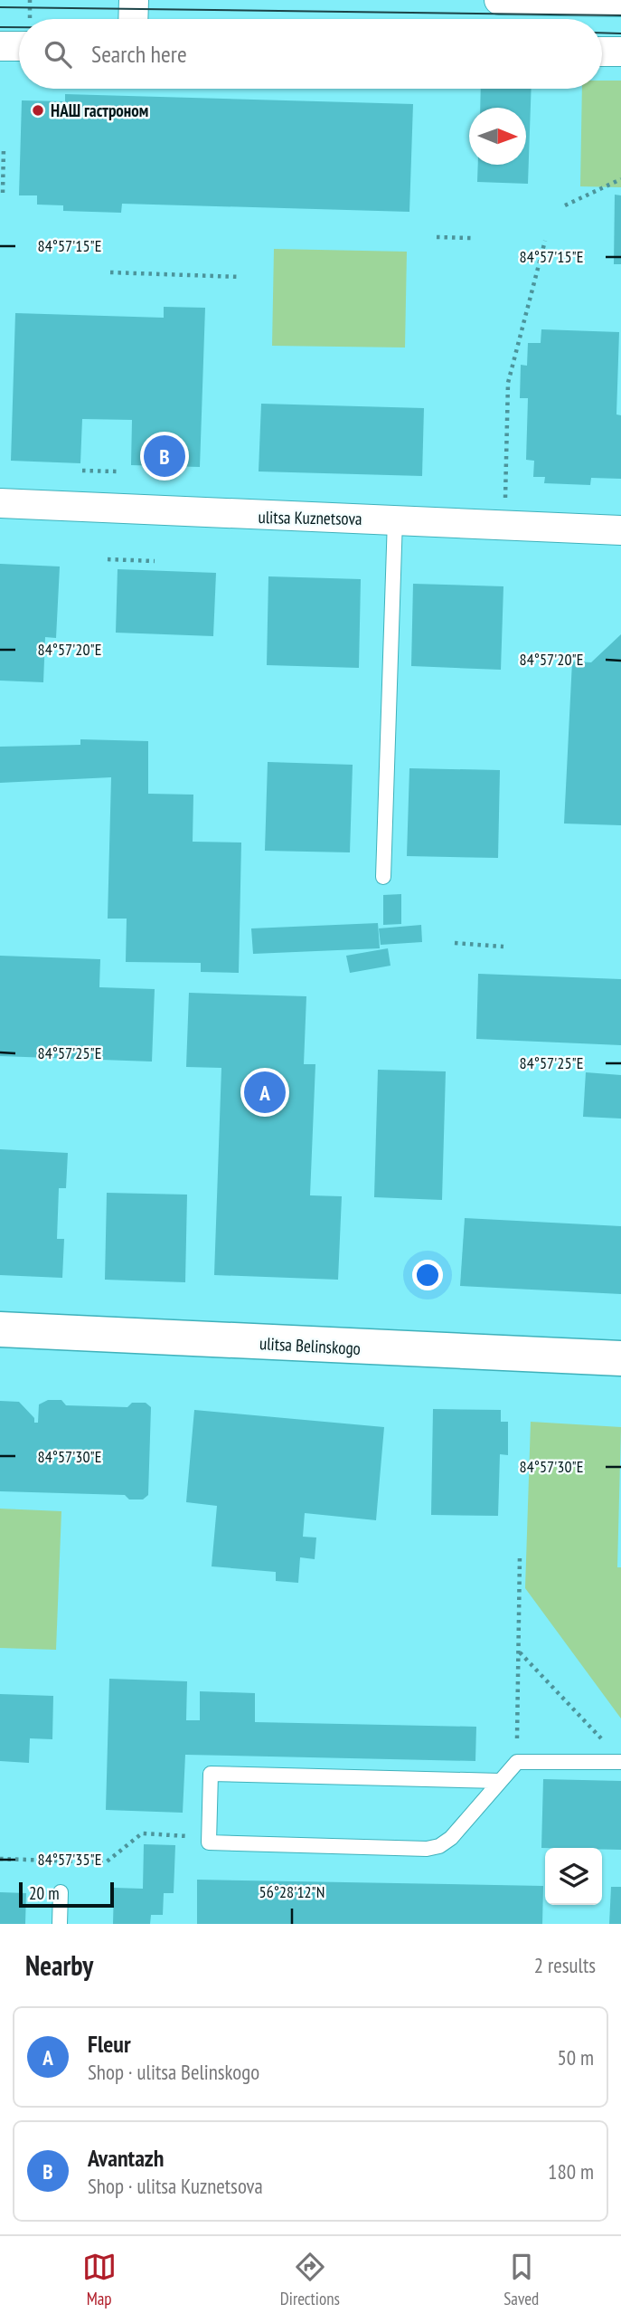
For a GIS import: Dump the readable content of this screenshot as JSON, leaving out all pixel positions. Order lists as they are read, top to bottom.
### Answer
{
  "streets": {
    "street": ["ulitsa Kuznetsova", "ulitsa Belinskogo"]
  },
  "places": ["НАШ гастроном"],
  "scale_bar": "20 m",
  "north": "right",
  "page": {
    "search": "Search here",
    "pins": ["B", "A"],
    "scale": "20 m",
    "heading": ["Nearby", "2 results"],
    "list": [
      {
        "mark": "A",
        "name": "Fleur",
        "note": "Shop · ulitsa Belinskogo",
        "value": "50 m"
      },
      {
        "mark": "B",
        "name": "Avantazh",
        "note": "Shop · ulitsa Kuznetsova",
        "value": "180 m"
      }
    ],
    "nav": ["Map", "Directions", "Saved"]
  },
  "coordinates": [
    "84°57'15\"E",
    "84°57'20\"E",
    "84°57'25\"E",
    "84°57'30\"E",
    "84°57'35\"E",
    "56°28'12\"N"
  ]
}
